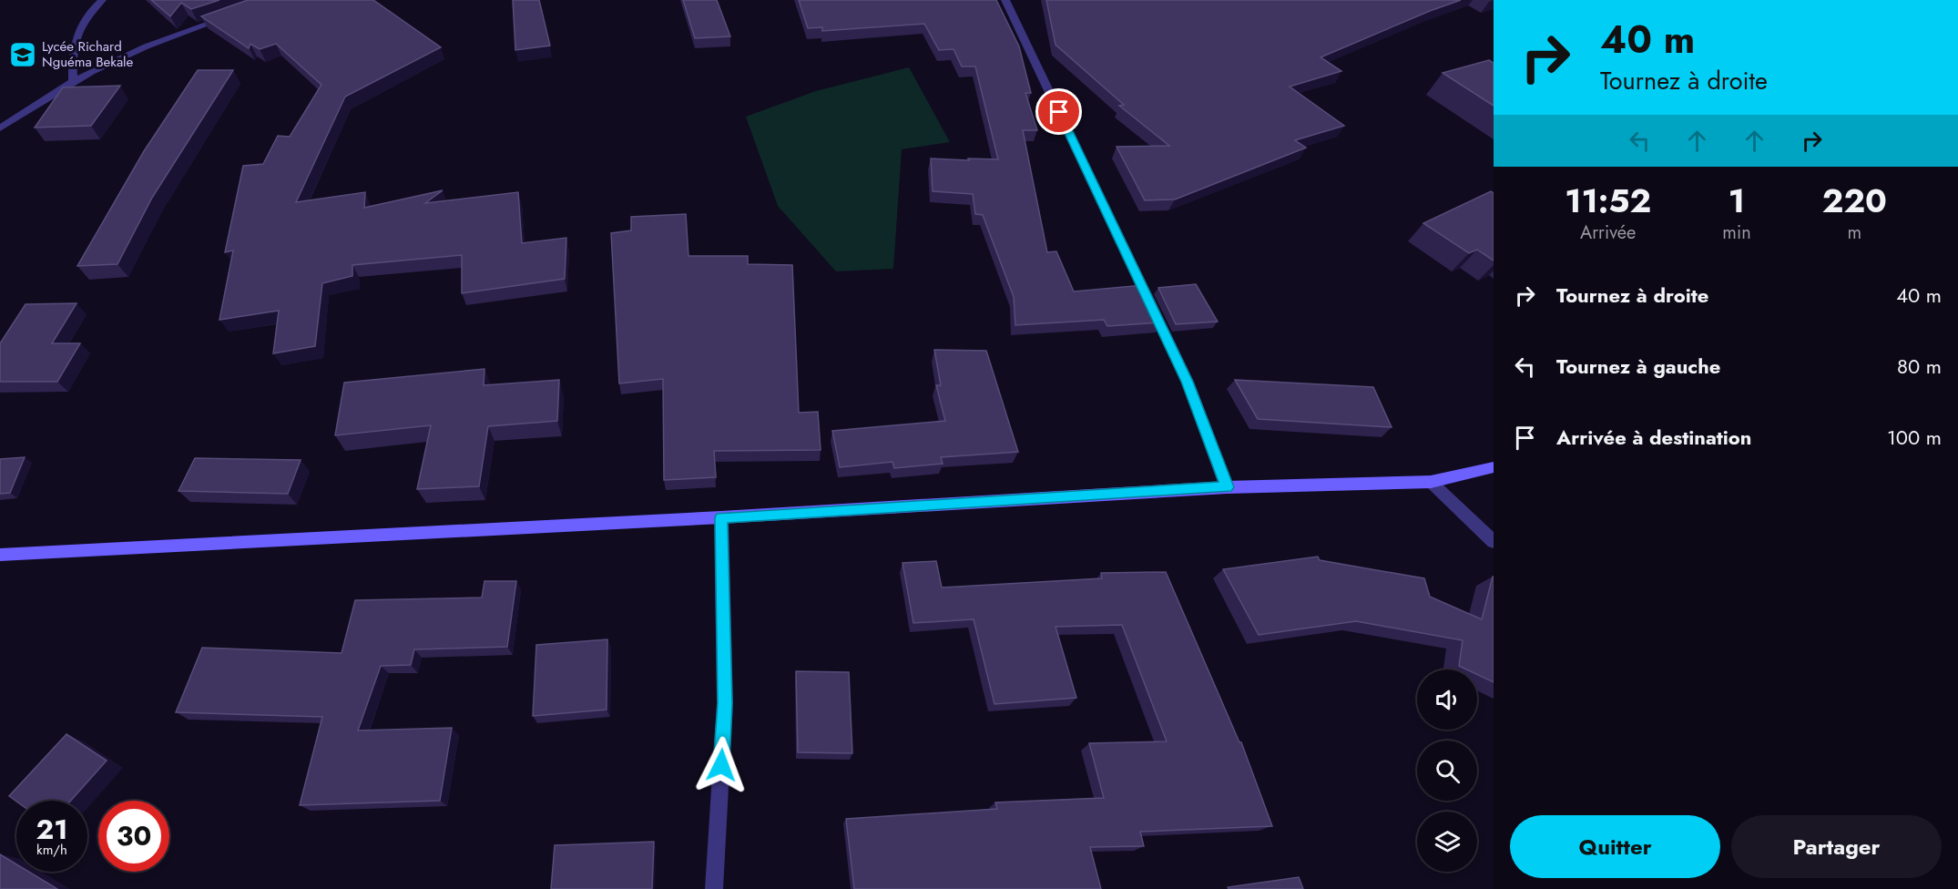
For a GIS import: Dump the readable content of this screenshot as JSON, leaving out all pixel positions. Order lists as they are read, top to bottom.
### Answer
{
  "places": {
    "school or university": ["Lycée Richard Nguéma Bekale"]
  },
  "page": {
    "turn": ["40 m", "Tournez à droite"],
    "eta": [
      "11:52",
      "Arrivée",
      "1",
      "min",
      "220",
      "m"
    ],
    "list": [
      {
        "name": "Tournez à droite",
        "value": "40 m"
      },
      {
        "name": "Tournez à gauche",
        "value": "80 m"
      },
      {
        "name": "Arrivée à destination",
        "value": "100 m"
      }
    ],
    "speed": "21 km/h",
    "limit": "30",
    "buttons": ["Quitter", "Partager"]
  }
}
